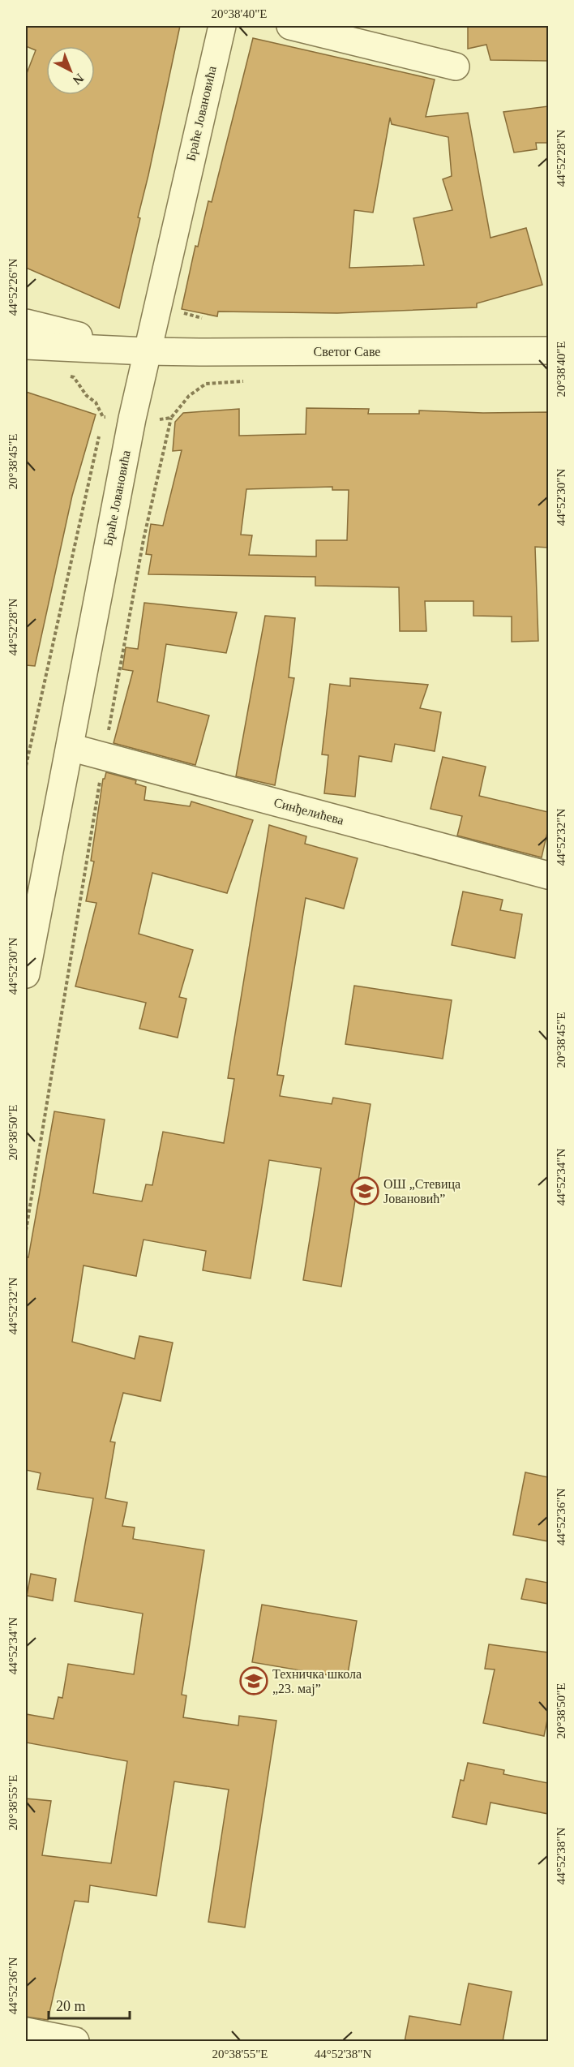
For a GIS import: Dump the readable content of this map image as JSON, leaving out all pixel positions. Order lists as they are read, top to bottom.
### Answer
{
  "streets": {
    "street": ["Браће Јовановића", "Светог Саве", "Синђелићева"]
  },
  "crossings": [
    ["Браће Јовановића", "Светог Саве"],
    ["Браће Јовановића", "Синђелићева"]
  ],
  "places": {
    "school or university": ["ОШ „Стевица Јовановић”", "Техничка школа „23. мај”"]
  },
  "scale_bar": "20 m",
  "north": "bottom right",
  "coordinates": [
    "20°38'40\"E",
    "44°52'28\"N",
    "44°52'26\"N",
    "20°38'45\"E",
    "44°52'30\"N",
    "44°52'32\"N",
    "20°38'50\"E",
    "44°52'34\"N",
    "44°52'36\"N",
    "20°38'55\"E",
    "44°52'38\"N"
  ]
}
